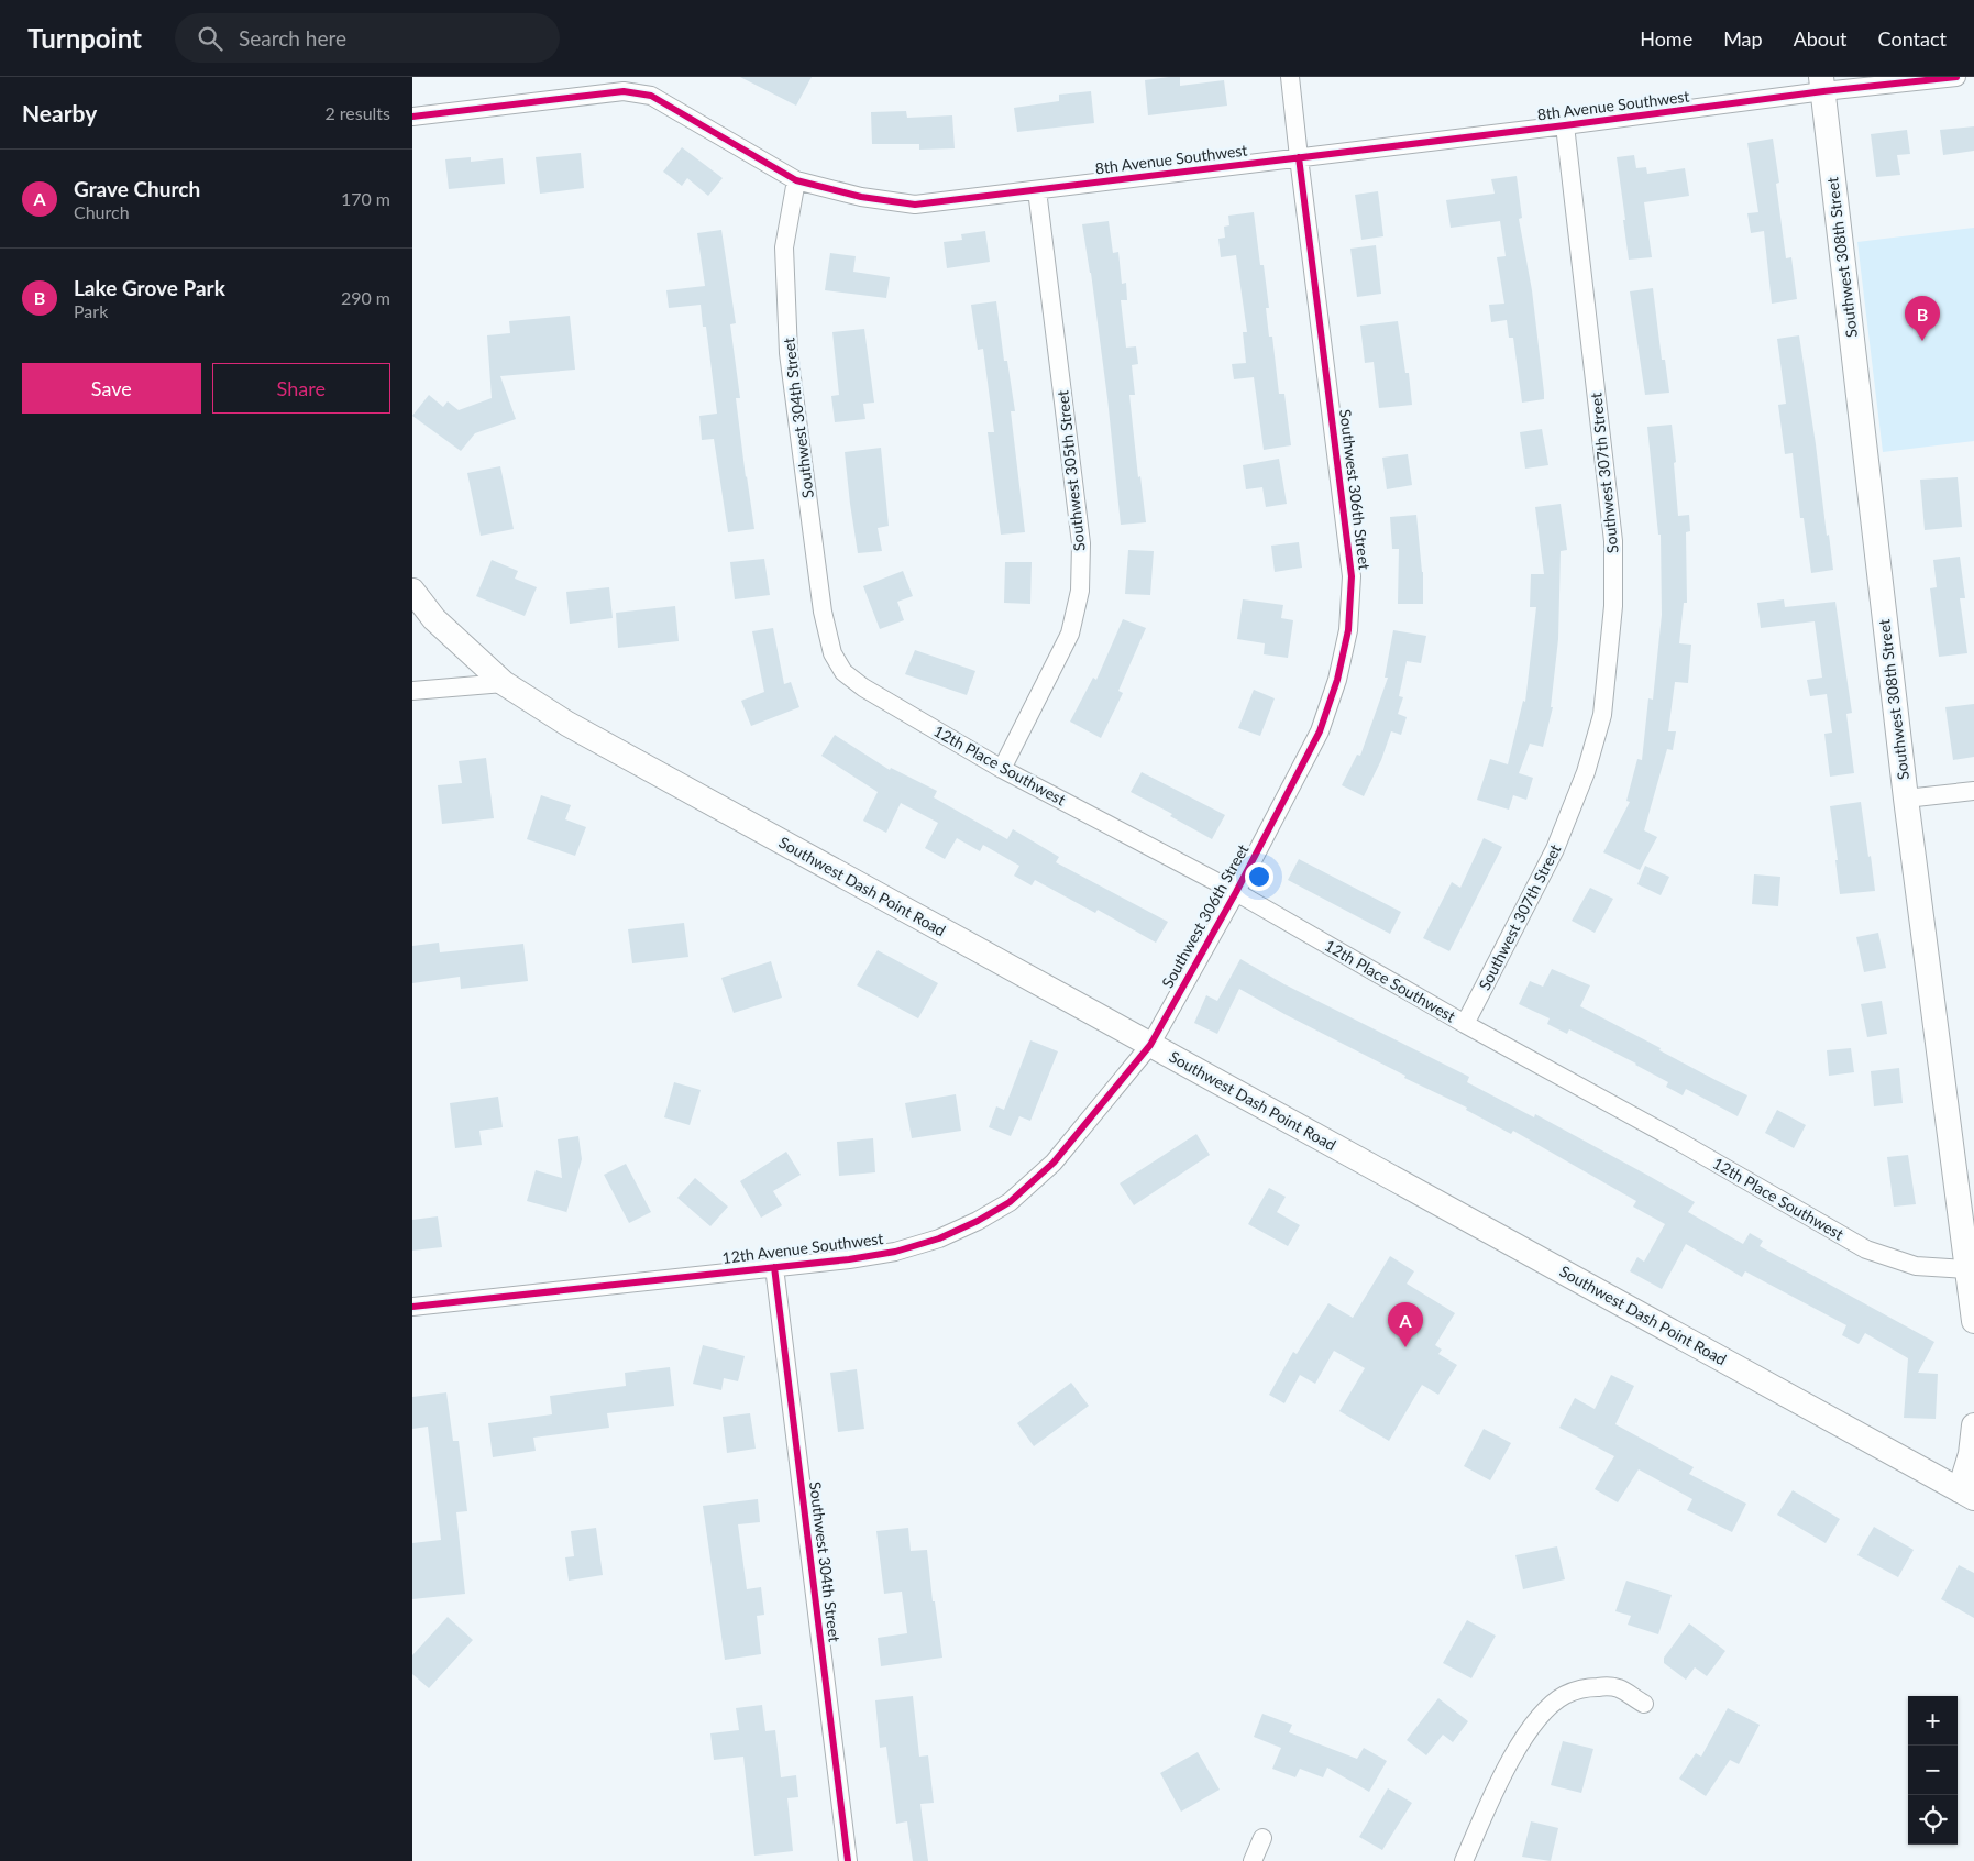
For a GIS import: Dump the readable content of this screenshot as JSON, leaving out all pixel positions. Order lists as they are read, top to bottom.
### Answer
{
  "streets": {
    "main road": ["Southwest 308th Street", "Southwest Dash Point Road"],
    "street": [
      "8th Avenue Southwest",
      "Southwest 304th Street",
      "Southwest 305th Street",
      "Southwest 307th Street",
      "Southwest 306th Street",
      "12th Place Southwest",
      "12th Avenue Southwest"
    ]
  },
  "crossings": [
    ["8th Avenue Southwest", "Southwest 308th Street"],
    ["8th Avenue Southwest", "Southwest 304th Street"],
    ["8th Avenue Southwest", "Southwest 305th Street"],
    ["8th Avenue Southwest", "Southwest 307th Street"],
    ["8th Avenue Southwest", "Southwest 306th Street"],
    ["Southwest 308th Street", "12th Place Southwest"],
    ["Southwest 304th Street", "12th Place Southwest"],
    ["Southwest 304th Street", "12th Avenue Southwest"],
    ["Southwest 305th Street", "12th Place Southwest"],
    ["Southwest 307th Street", "12th Place Southwest"],
    ["Southwest 306th Street", "12th Place Southwest"],
    ["Southwest 306th Street", "Southwest Dash Point Road"],
    ["Southwest 306th Street", "12th Avenue Southwest"],
    ["Southwest Dash Point Road", "12th Avenue Southwest"]
  ],
  "page": {
    "header": "Turnpoint",
    "search": "Search here",
    "nav": [
      "Home",
      "Map",
      "About",
      "Contact"
    ],
    "heading": ["Nearby", "2 results"],
    "list": [
      {
        "mark": "A",
        "name": "Grave Church",
        "note": "Church",
        "value": "170 m"
      },
      {
        "mark": "B",
        "name": "Lake Grove Park",
        "note": "Park",
        "value": "290 m"
      }
    ],
    "pins": ["B", "A"],
    "buttons": ["Save", "Share"],
    "map_buttons": ["+", "−"]
  }
}
